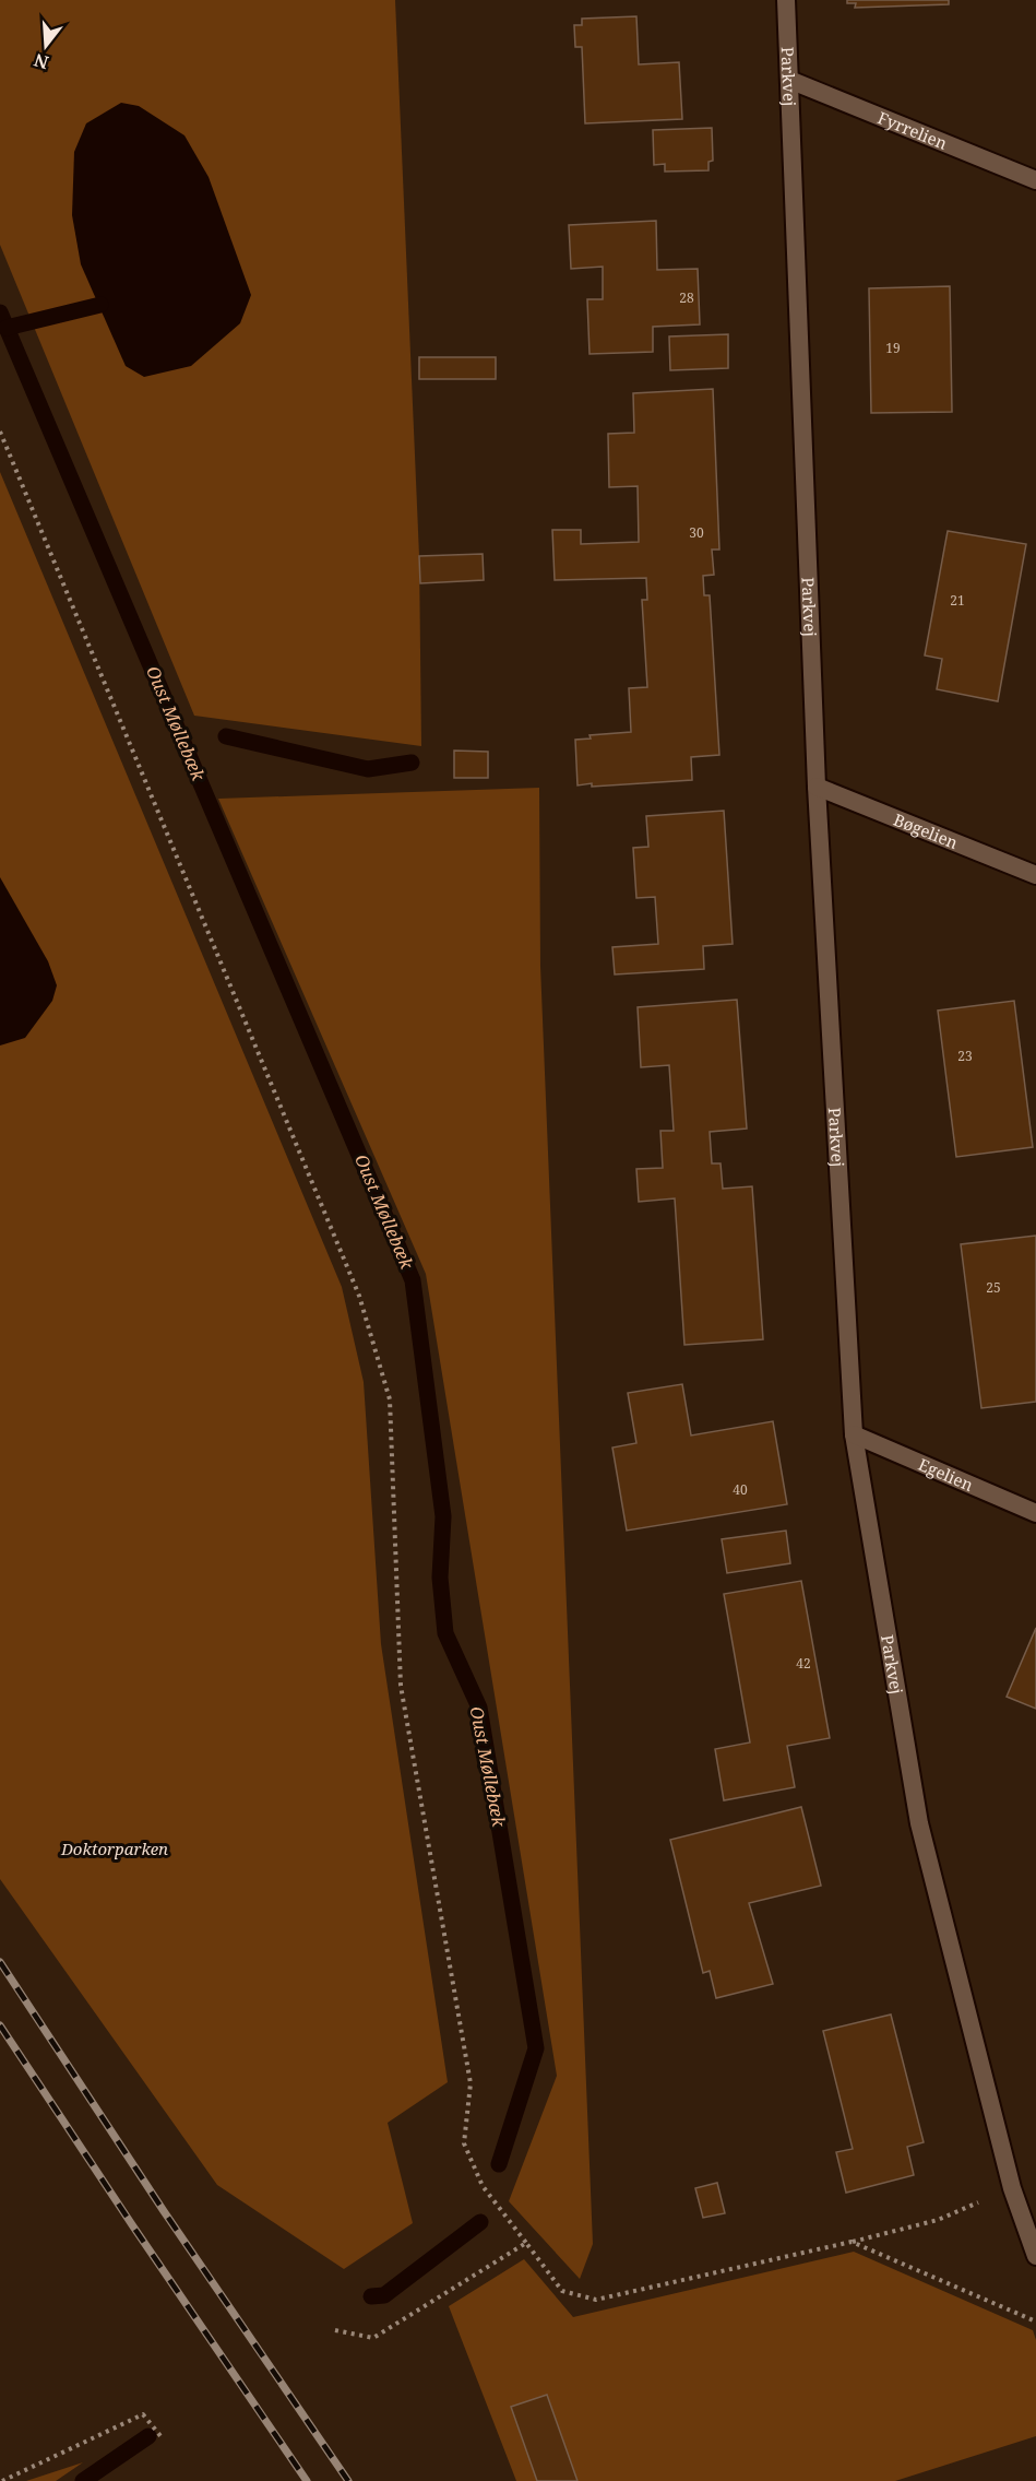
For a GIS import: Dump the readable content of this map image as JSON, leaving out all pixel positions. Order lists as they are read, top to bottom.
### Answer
{
  "streets": {
    "street": [
      "Parkvej",
      "Fyrrelien",
      "Bøgelien",
      "Egelien"
    ]
  },
  "crossings": [
    ["Parkvej", "Fyrrelien"],
    ["Parkvej", "Bøgelien"],
    ["Parkvej", "Egelien"]
  ],
  "water": ["Oust Møllebæk"],
  "parks": ["Doktorparken"],
  "house_numbers": [
    "28",
    "19",
    "30",
    "21",
    "23",
    "25",
    "40",
    "42"
  ],
  "north": "bottom"
}
